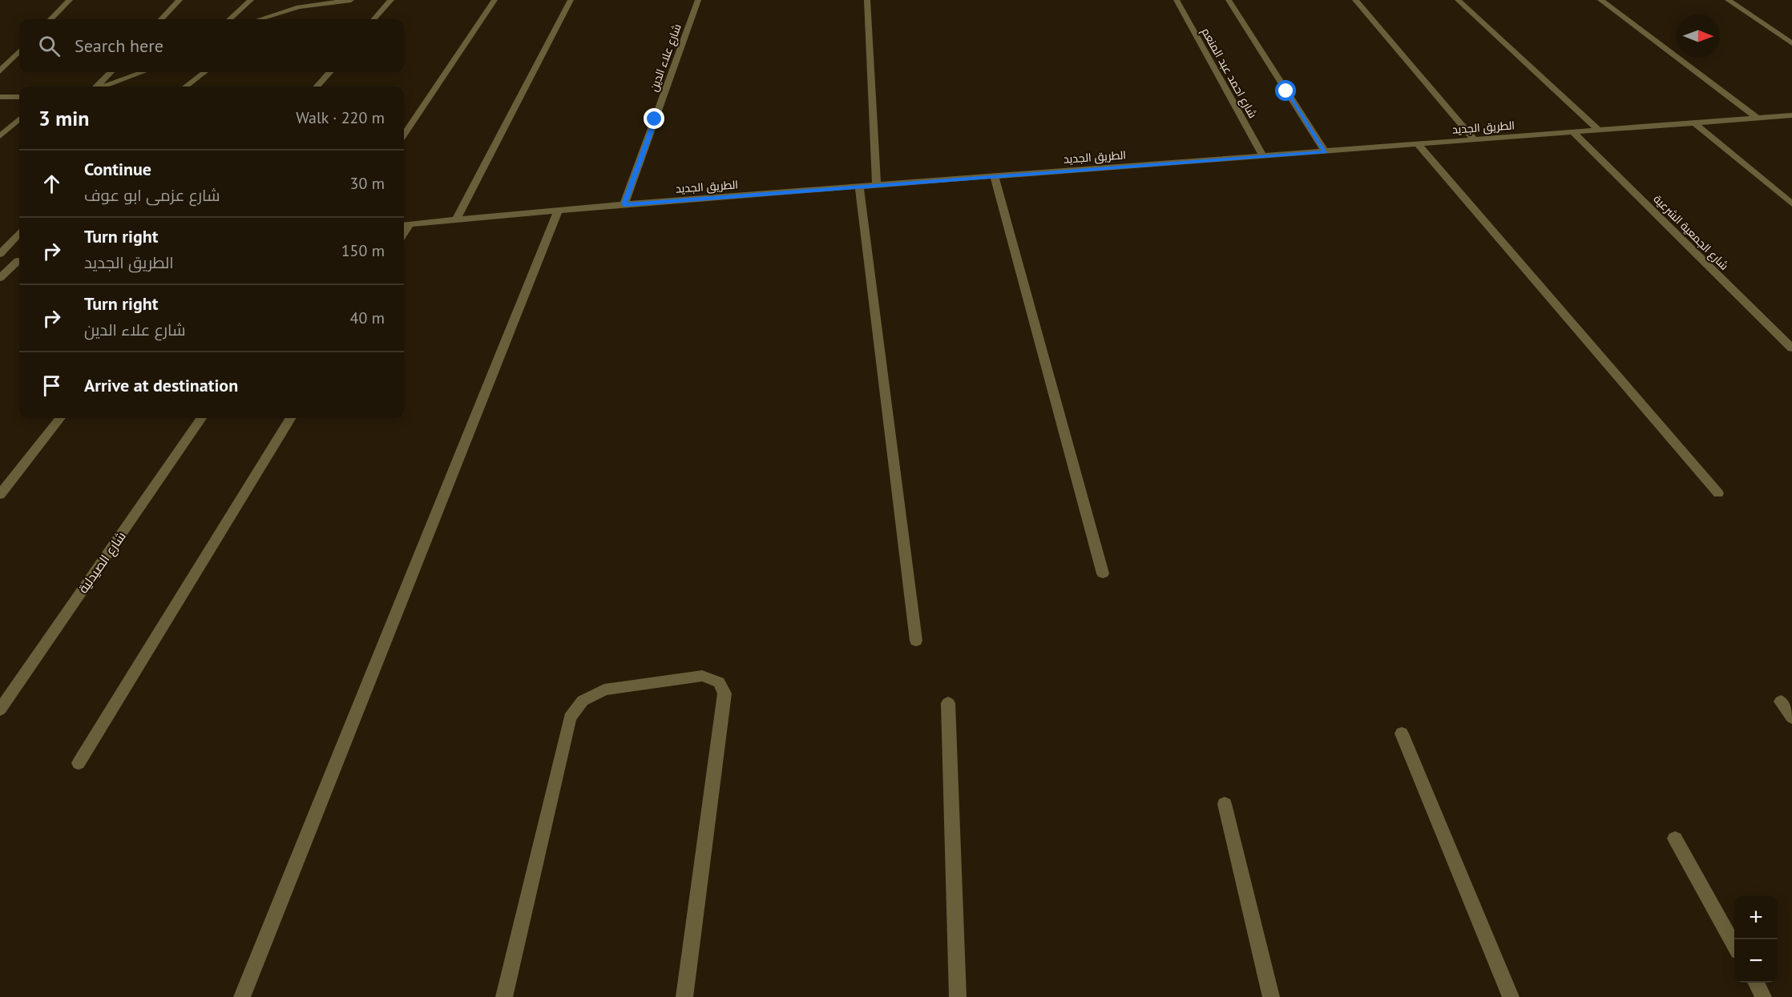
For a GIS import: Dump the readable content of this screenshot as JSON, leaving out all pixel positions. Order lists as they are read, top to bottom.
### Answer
{
  "streets": {
    "street": [
      "شارع علاء الدين",
      "شارع احمد عبد المنعم",
      "الطريق الجديد",
      "شارع الجمعية الشرعية",
      "شارع الصيدلية"
    ]
  },
  "crossings": [
    ["شارع علاء الدين", "الطريق الجديد"],
    ["شارع احمد عبد المنعم", "الطريق الجديد"],
    ["الطريق الجديد", "شارع الجمعية الشرعية"]
  ],
  "north": "right",
  "page": {
    "search": "Search here",
    "heading": ["3 min", "Walk · 220 m"],
    "list": [
      ["Continue", "شارع عزمى ابو عوف", "30 m"],
      ["Turn right", "الطريق الجديد", "150 m"],
      ["Turn right", "شارع علاء الدين", "40 m"],
      "Arrive at destination"
    ],
    "map_buttons": ["+", "−"]
  }
}
